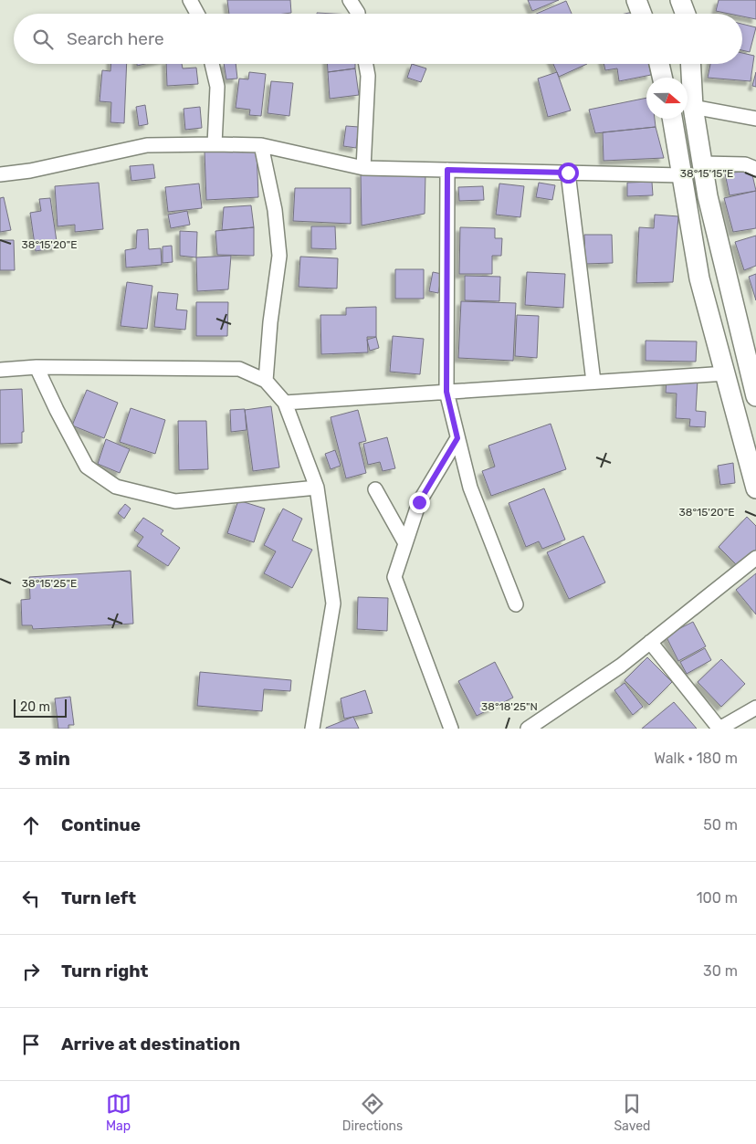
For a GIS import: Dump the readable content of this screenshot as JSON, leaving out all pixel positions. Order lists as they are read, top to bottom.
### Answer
{
  "scale_bar": "20 m",
  "north": "right",
  "page": {
    "search": "Search here",
    "scale": "20 m",
    "heading": ["3 min", "Walk · 180 m"],
    "list": [
      ["Continue", "50 m"],
      ["Turn left", "100 m"],
      ["Turn right", "30 m"],
      "Arrive at destination"
    ],
    "nav": ["Map", "Directions", "Saved"]
  },
  "coordinates": [
    "38°15'15\"E",
    "38°15'20\"E",
    "38°15'25\"E",
    "38°18'25\"N"
  ]
}
